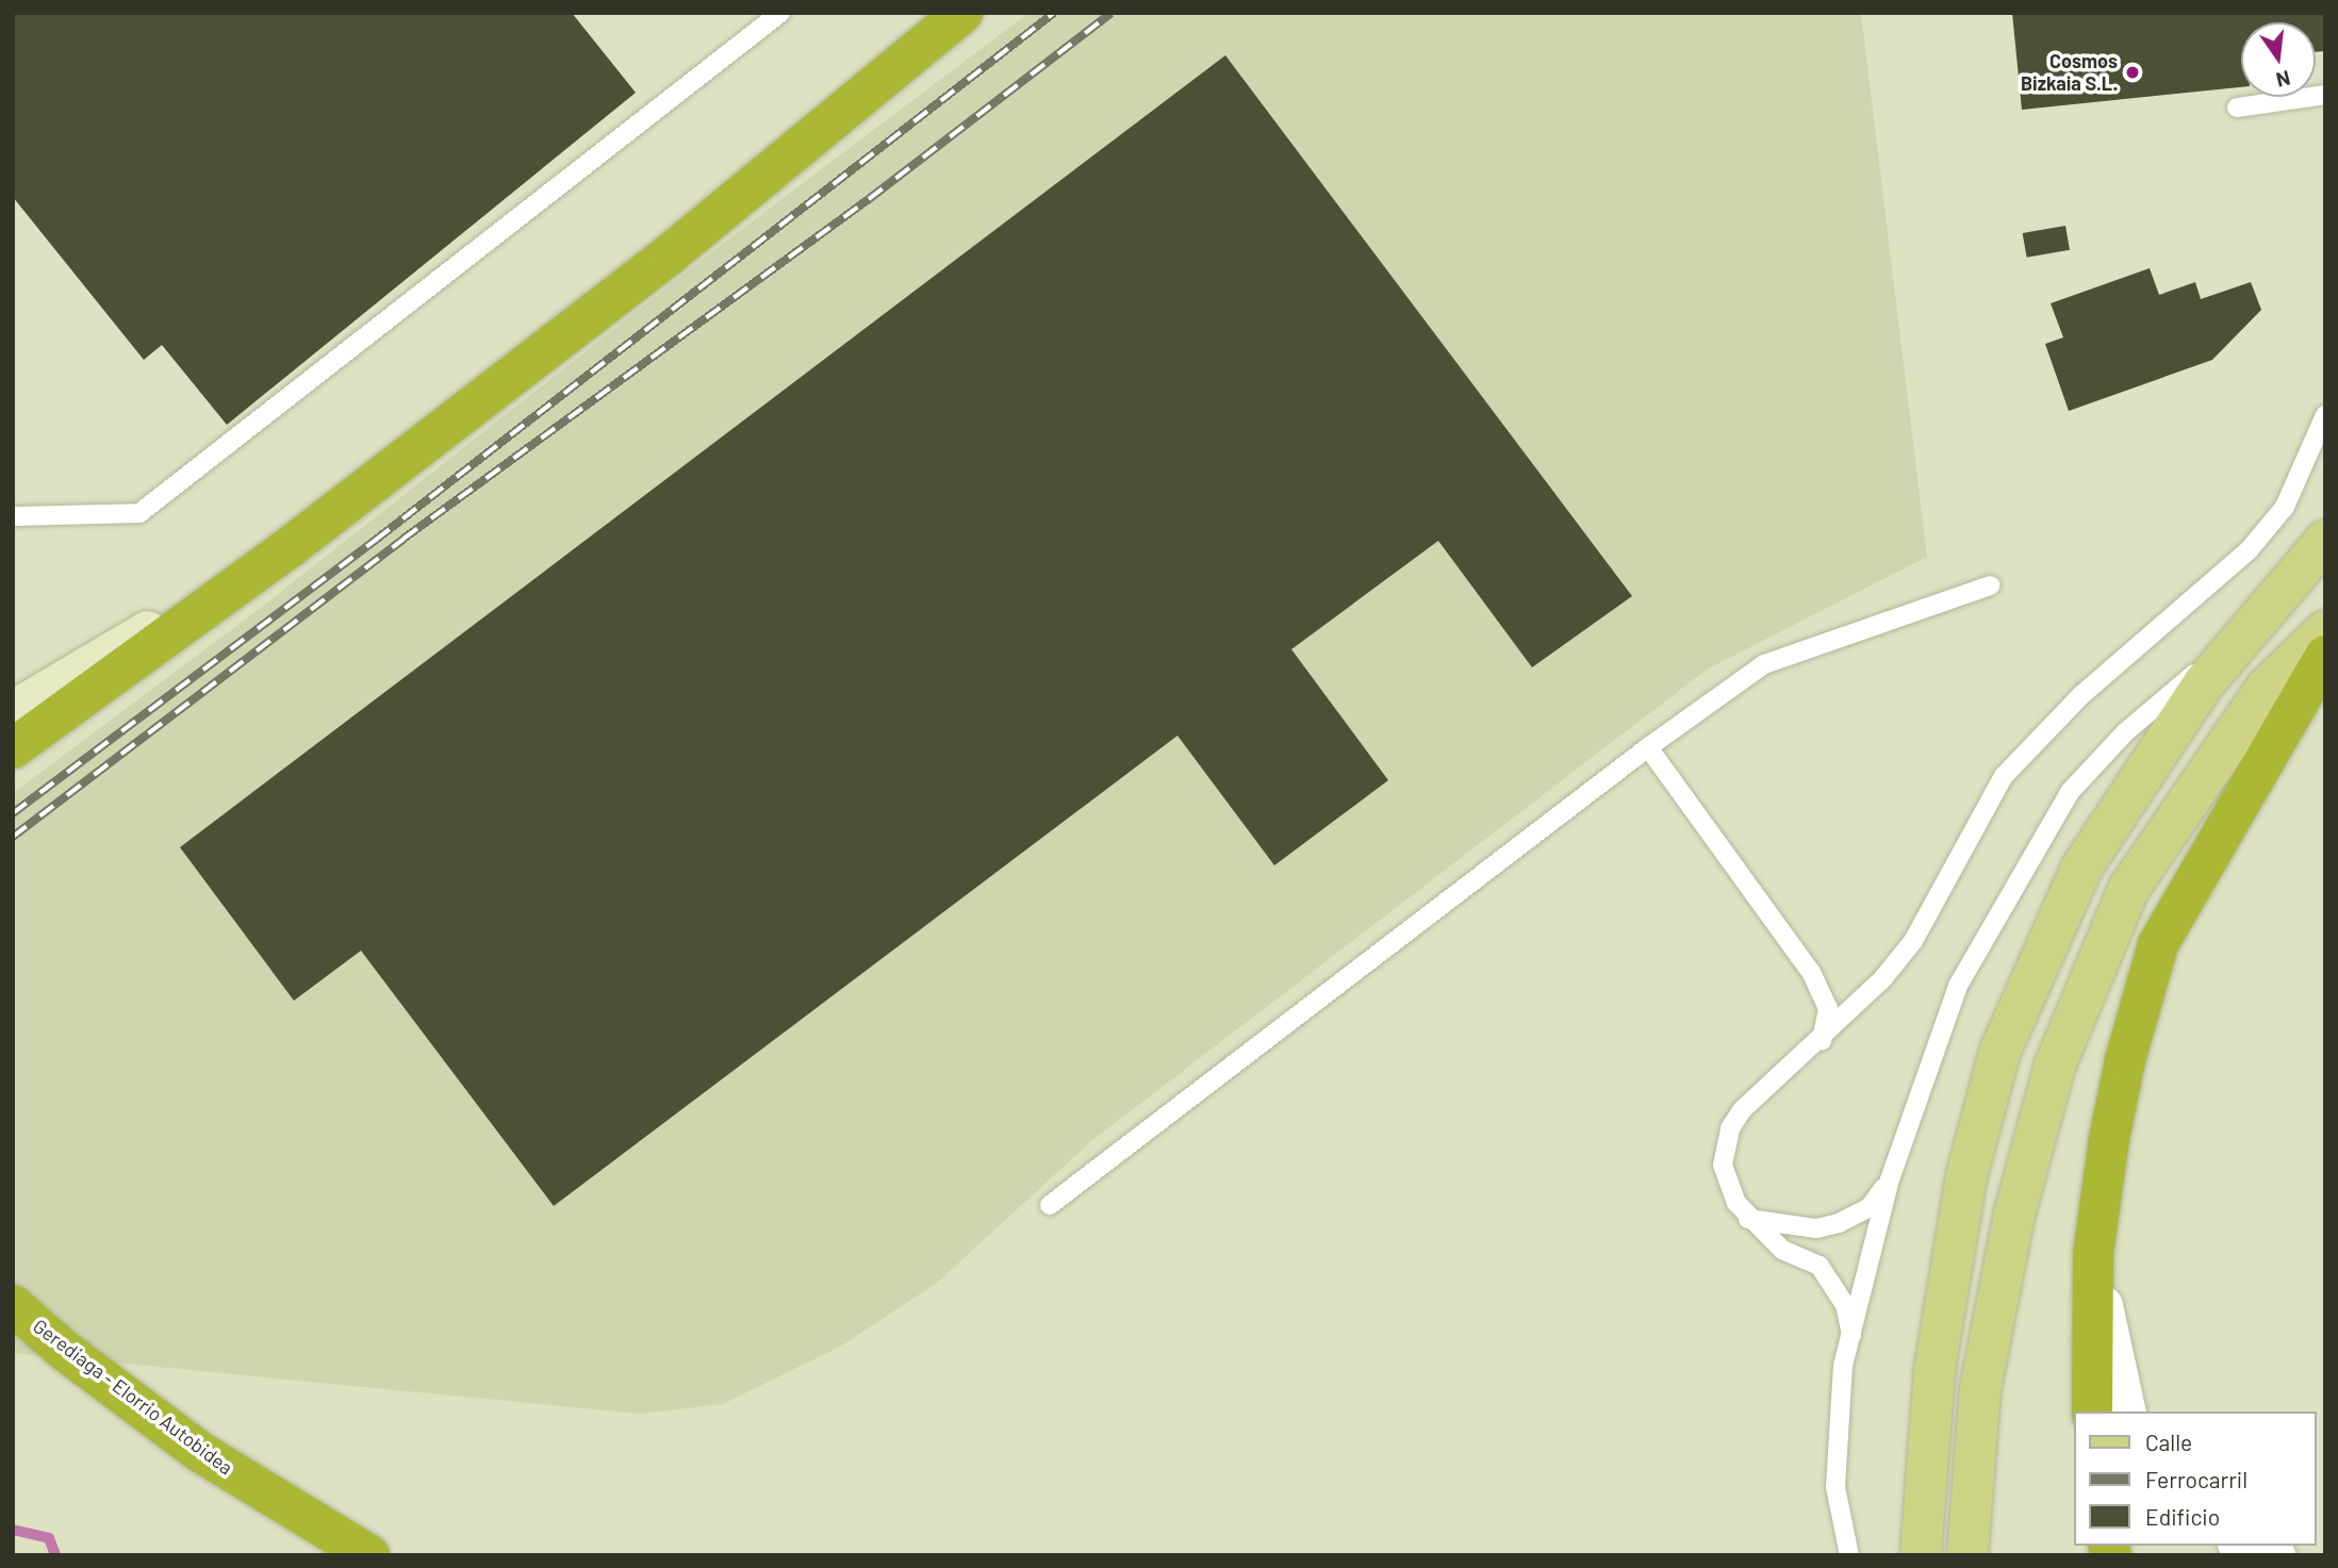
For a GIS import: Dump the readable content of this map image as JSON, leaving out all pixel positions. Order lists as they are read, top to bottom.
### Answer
{
  "streets": {
    "highway": ["Gerediaga - Elorrio Autobidea"]
  },
  "places": ["Cosmos Bizkaia S.L."],
  "legend": ["Calle", "Ferrocarril", "Edificio"],
  "north": "bottom"
}
